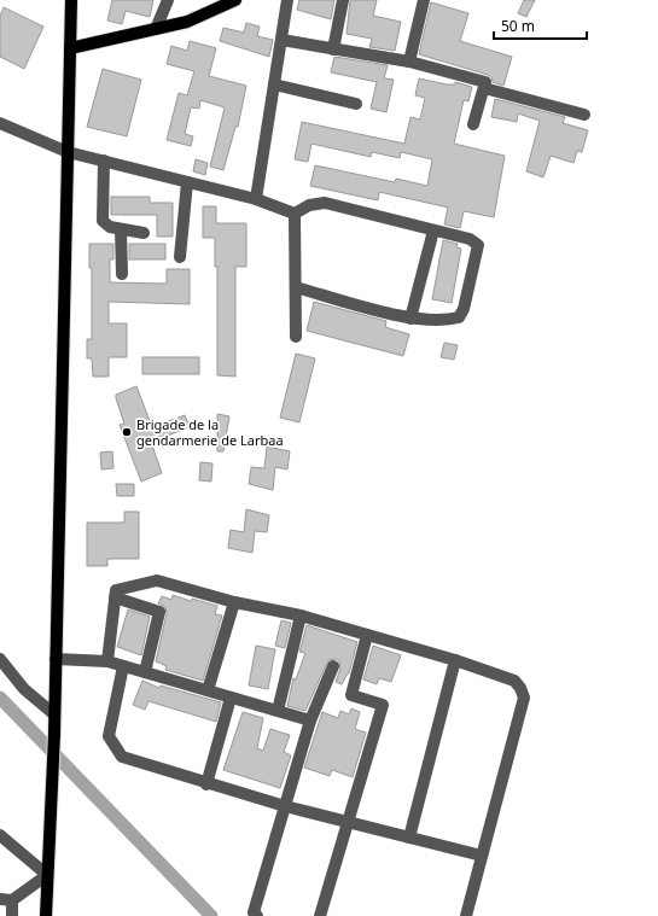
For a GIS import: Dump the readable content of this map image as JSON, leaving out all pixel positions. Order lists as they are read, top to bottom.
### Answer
{
  "places": ["Brigade de la gendarmerie de Larbaa"],
  "scale_bar": "50 m"
}
